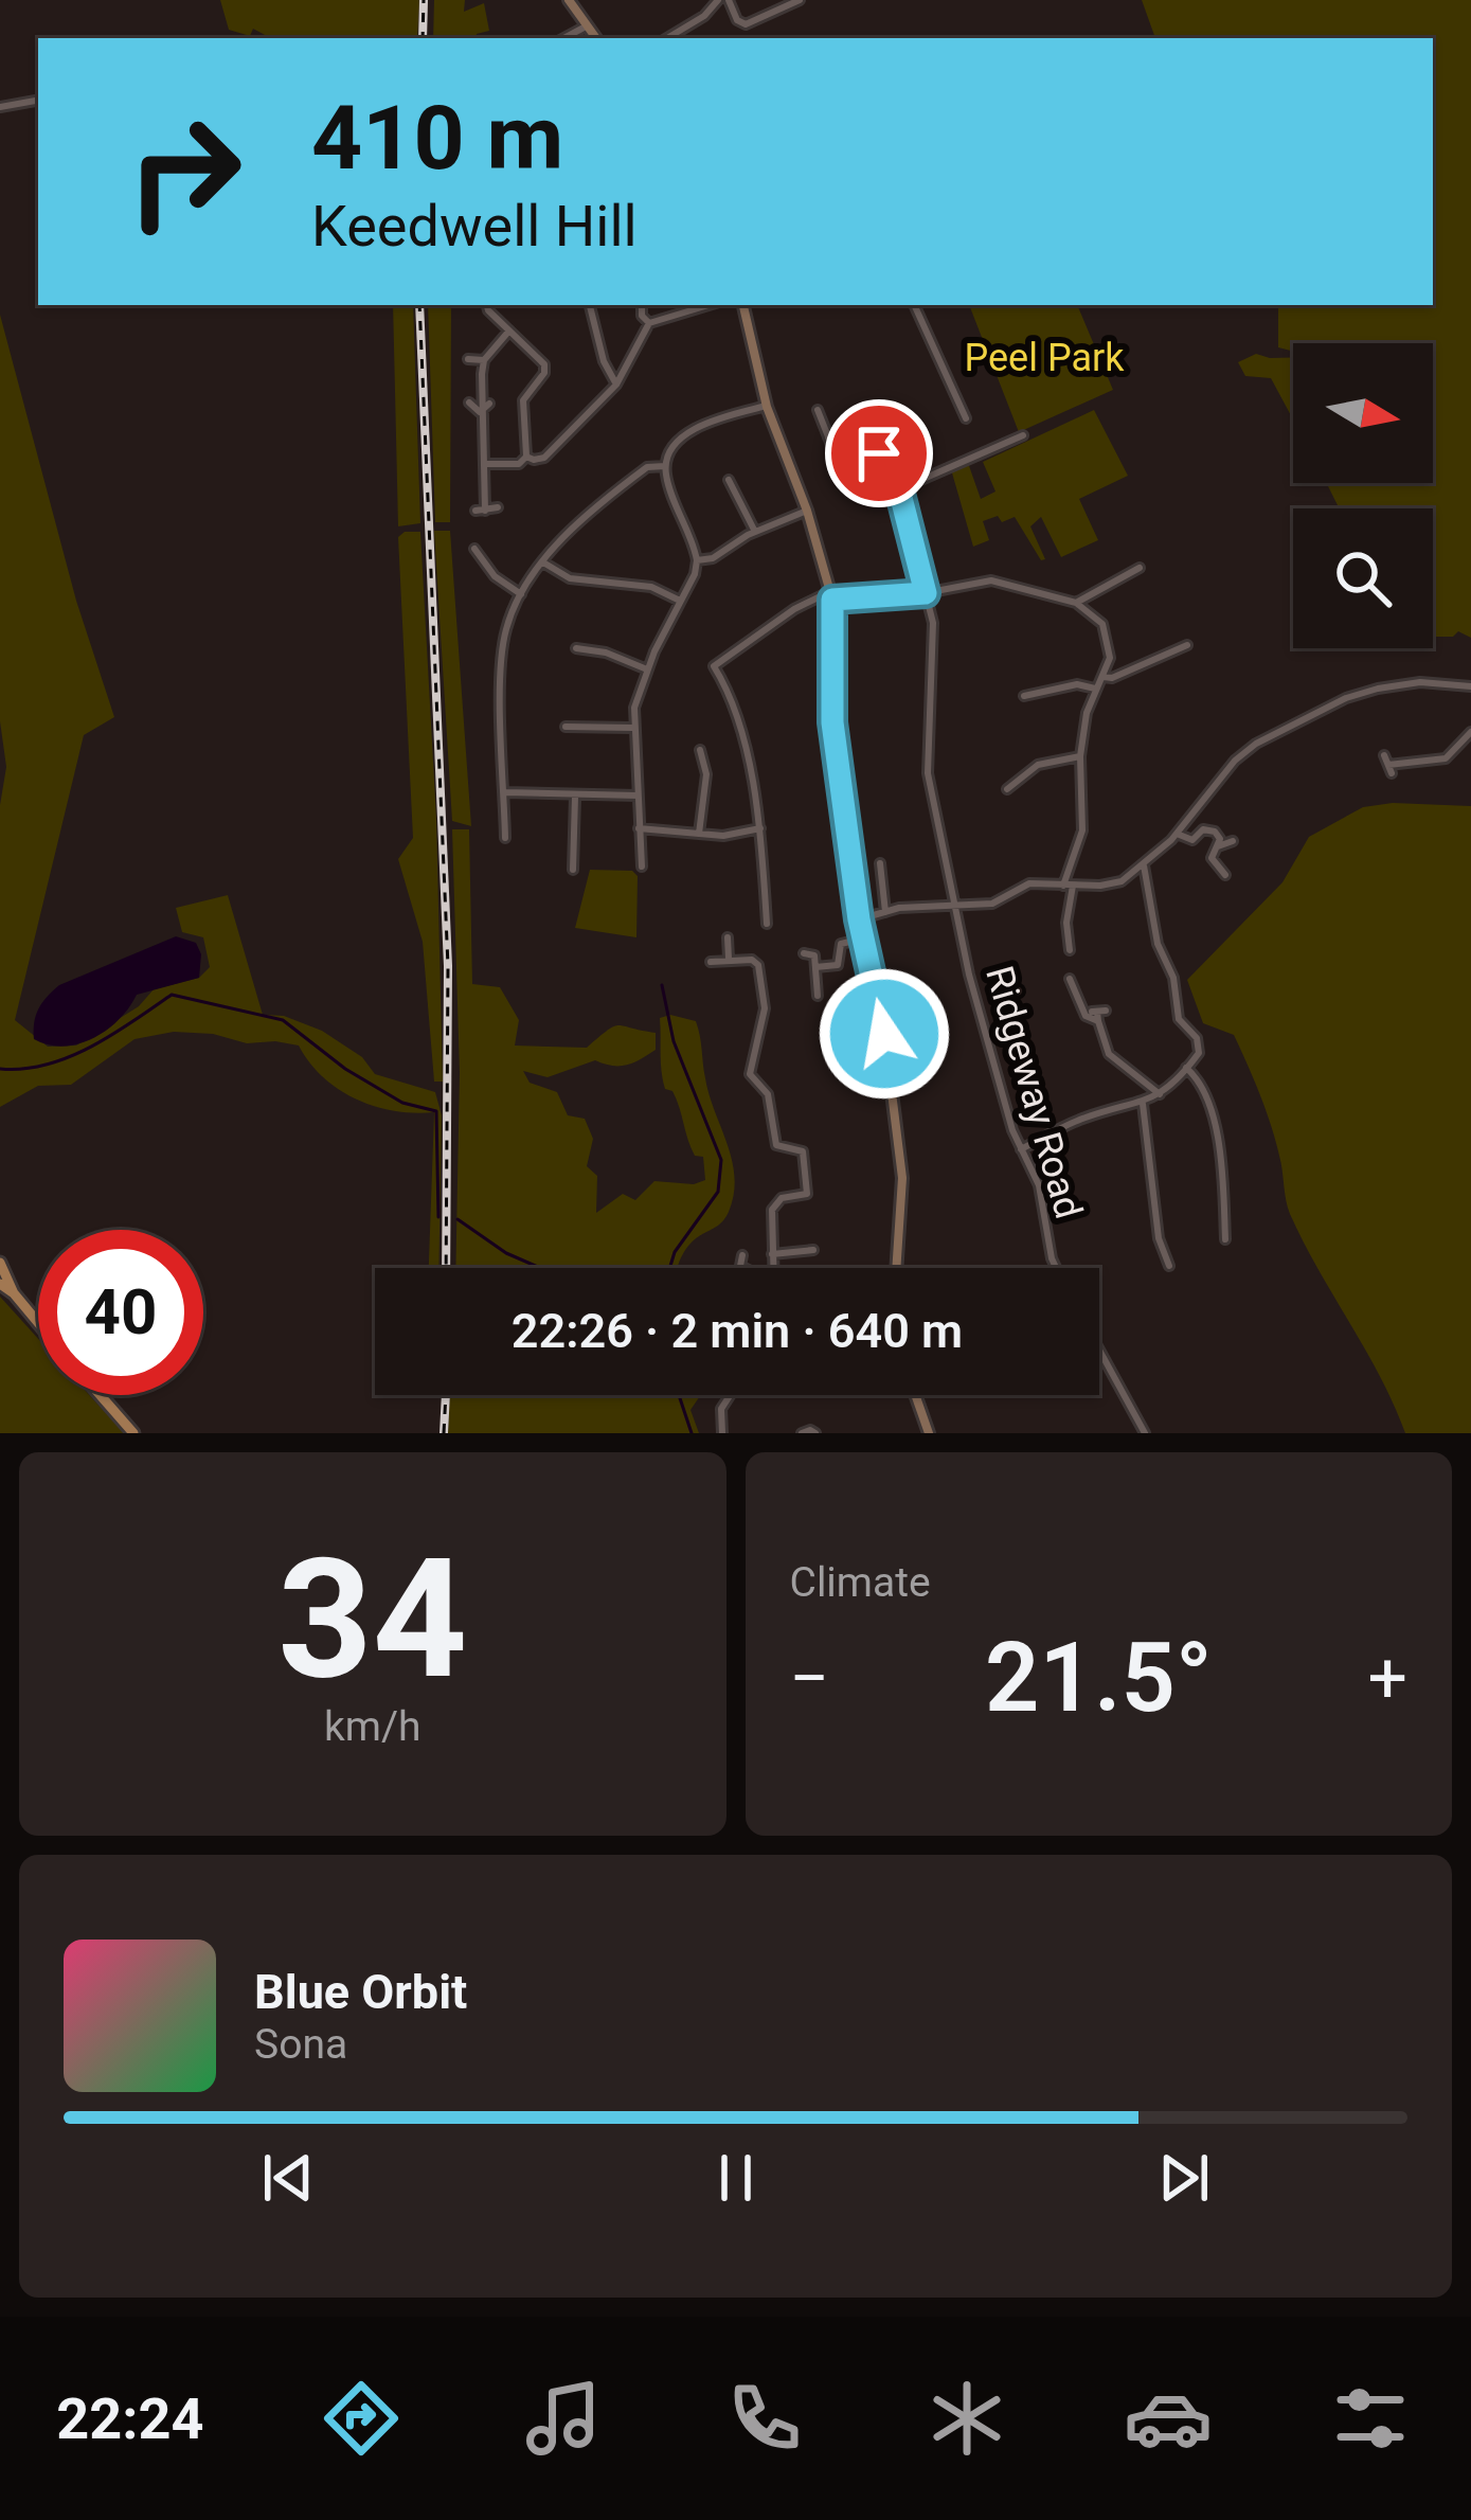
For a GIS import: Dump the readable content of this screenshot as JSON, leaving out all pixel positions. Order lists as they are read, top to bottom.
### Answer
{
  "streets": {
    "street": ["Ridgeway Road"]
  },
  "parks": ["Peel Park"],
  "north": "right",
  "page": {
    "turn": ["410 m", "Keedwell Hill"],
    "limit": "40",
    "trip": "22:26 · 2 min · 640 m",
    "tile": [
      ["34", "km/h"],
      "Climate"
    ],
    "heat": ["−", "21.5°", "+"],
    "song": ["Blue Orbit", "Sona"],
    "tabs": "22:24"
  }
}
